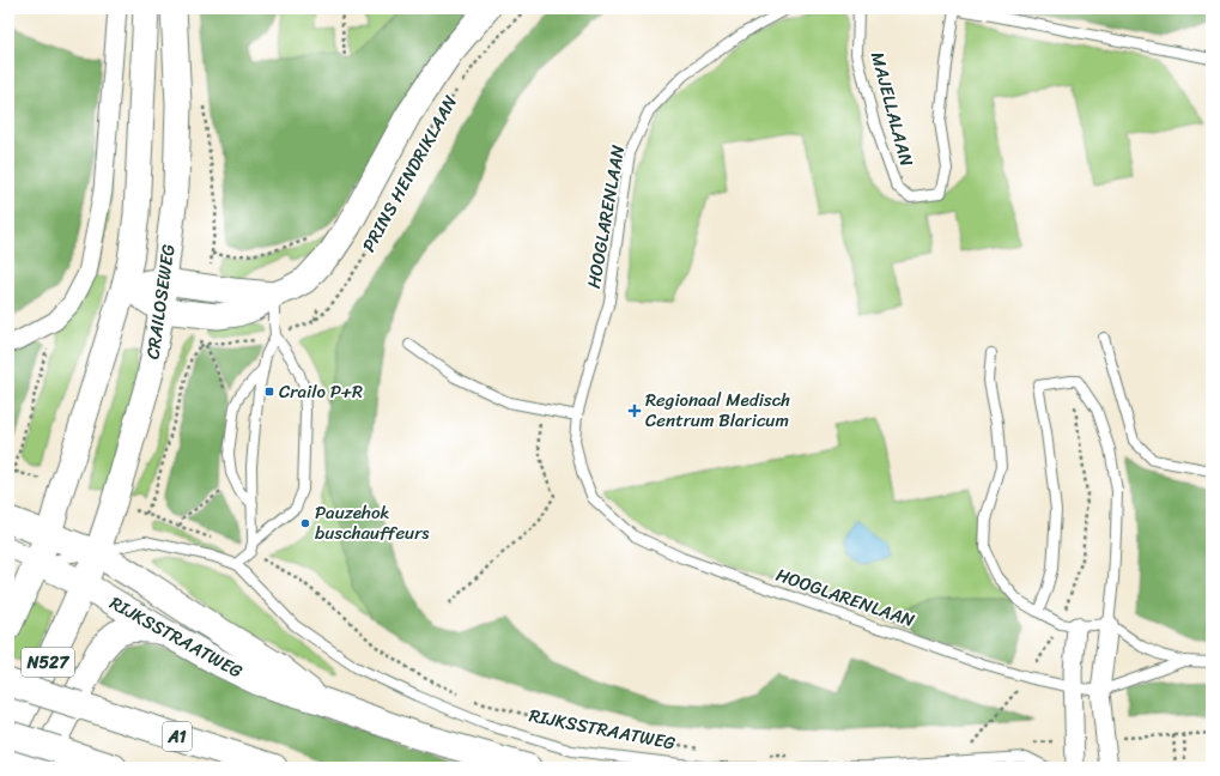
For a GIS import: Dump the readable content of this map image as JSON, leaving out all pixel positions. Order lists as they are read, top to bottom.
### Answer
{
  "streets": {
    "main road": [
      "PRINS HENDRIKLAAN",
      "CRAILOSEWEG",
      "RIJKSSTRAATWEG",
      "N527",
      "A1"
    ],
    "lane": ["MAJELLALAAN", "HOOGLARENLAAN"]
  },
  "crossings": [
    ["PRINS HENDRIKLAAN", "CRAILOSEWEG"],
    ["CRAILOSEWEG", "RIJKSSTRAATWEG"],
    ["CRAILOSEWEG", "N527"],
    ["RIJKSSTRAATWEG", "N527"]
  ],
  "places": {
    "transit": ["Crailo P+R"],
    "health": ["Regionaal Medisch Centrum Blaricum"],
    "other": ["Pauzehok buschauffeurs"]
  }
}
